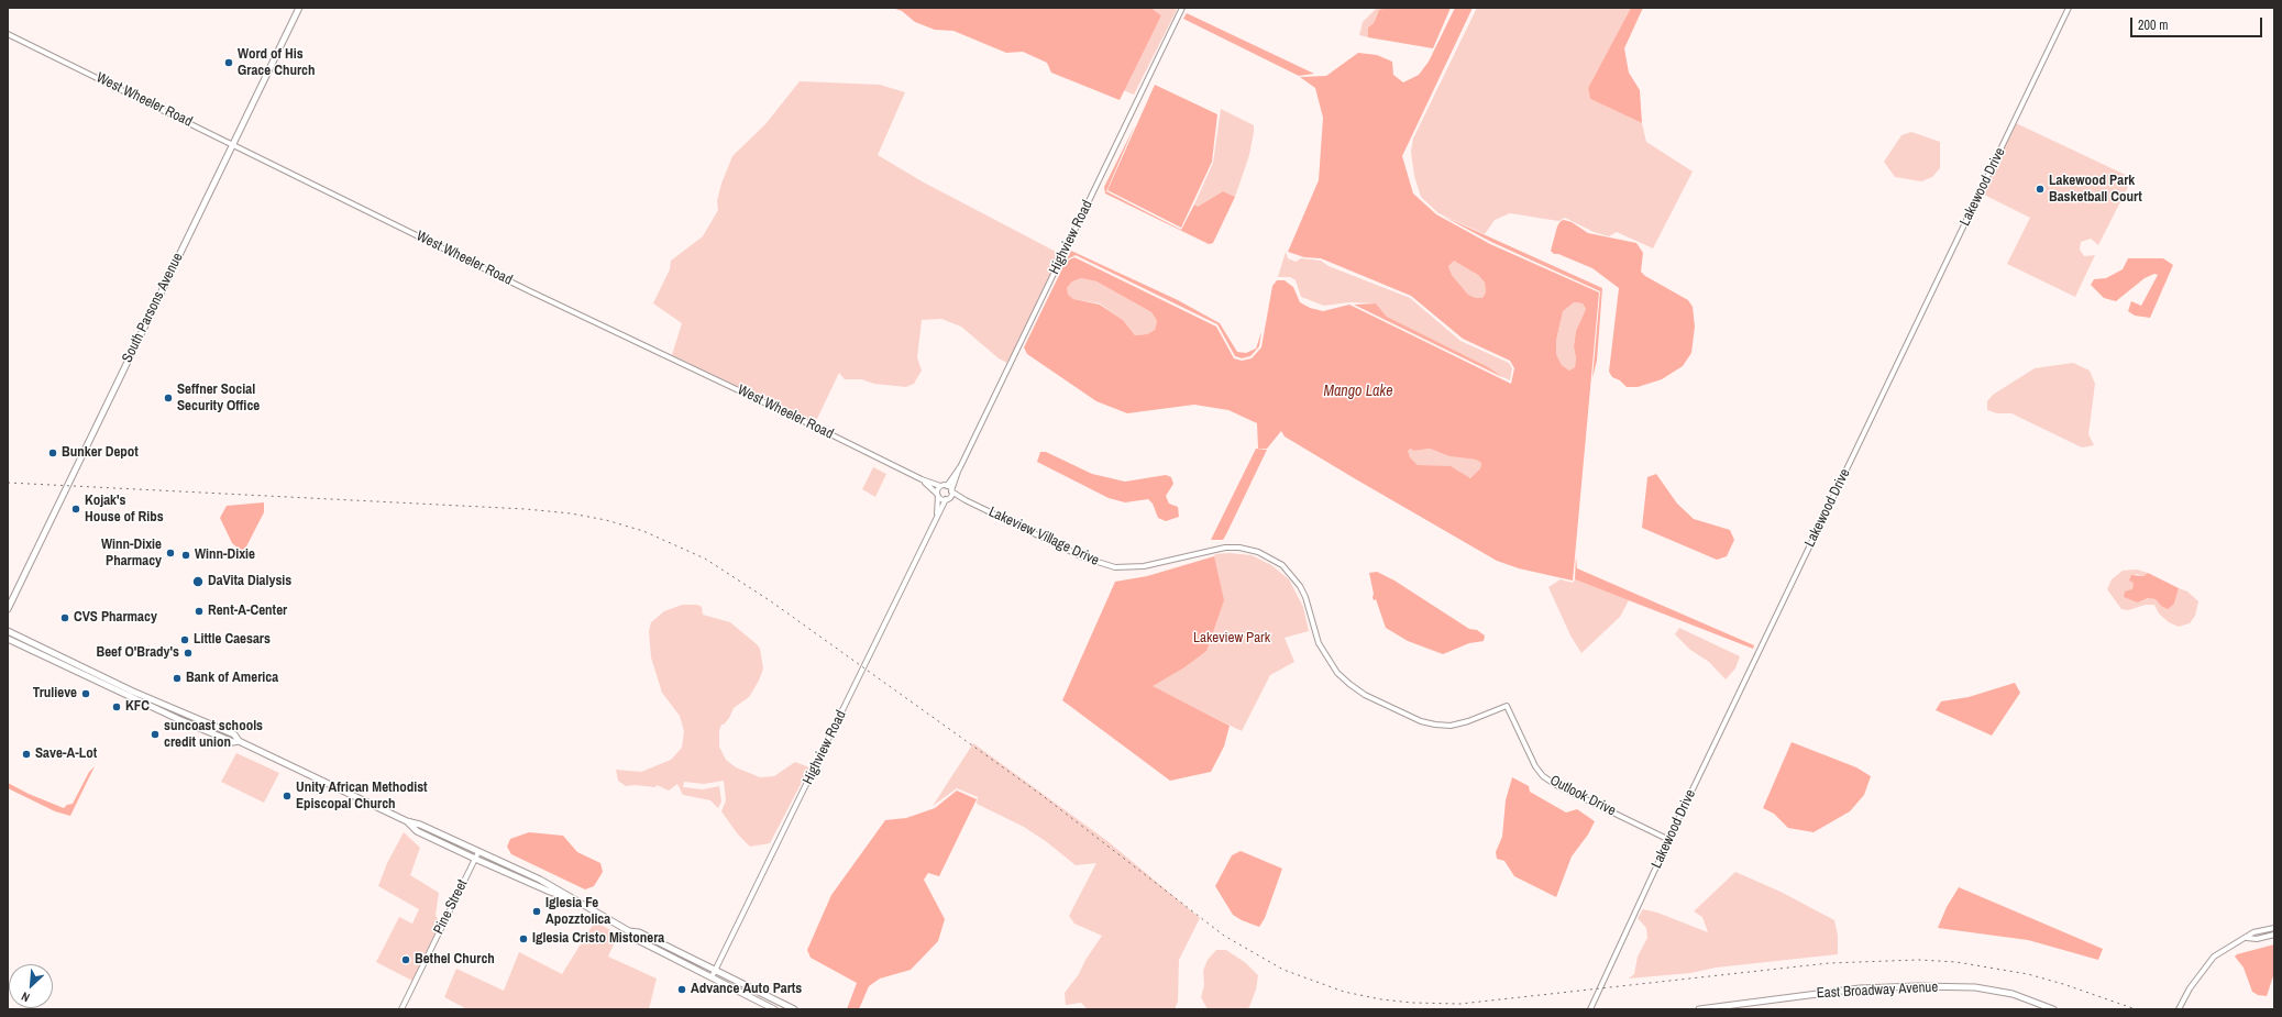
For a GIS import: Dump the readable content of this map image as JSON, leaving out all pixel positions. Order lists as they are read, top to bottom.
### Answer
{
  "streets": {
    "main road": ["South Parsons Avenue", "East Broadway Avenue"],
    "street": [
      "West Wheeler Road",
      "Lakewood Drive",
      "Highview Road",
      "Lakeview Village Drive",
      "Outlook Drive",
      "Pine Street"
    ]
  },
  "crossings": [
    ["West Wheeler Road", "Highview Road"],
    ["West Wheeler Road", "South Parsons Avenue"],
    ["West Wheeler Road", "Lakeview Village Drive"],
    ["Lakewood Drive", "Outlook Drive"],
    ["Highview Road", "Lakeview Village Drive"],
    ["Lakeview Village Drive", "Outlook Drive"]
  ],
  "water": ["Mango Lake"],
  "parks": ["Lakeview Park"],
  "places": [
    "Word of His Grace Church",
    "Lakewood Park Basketball Court",
    "Seffner Social Security Office",
    "Bunker Depot",
    "Kojak's House of Ribs",
    "Winn-Dixie Pharmacy",
    "Winn-Dixie",
    "DaVita Dialysis",
    "Rent-A-Center",
    "CVS Pharmacy",
    "Little Caesars",
    "Beef O'Brady's",
    "Bank of America",
    "Trulieve",
    "KFC",
    "suncoast schools credit union",
    "Save-A-Lot",
    "Unity African Methodist Episcopal Church",
    "Iglesia Fe Apozztolica",
    "Iglesia Cristo Mistonera",
    "Bethel Church",
    "Advance Auto Parts"
  ],
  "scale_bar": "200 m",
  "north": "bottom left"
}
